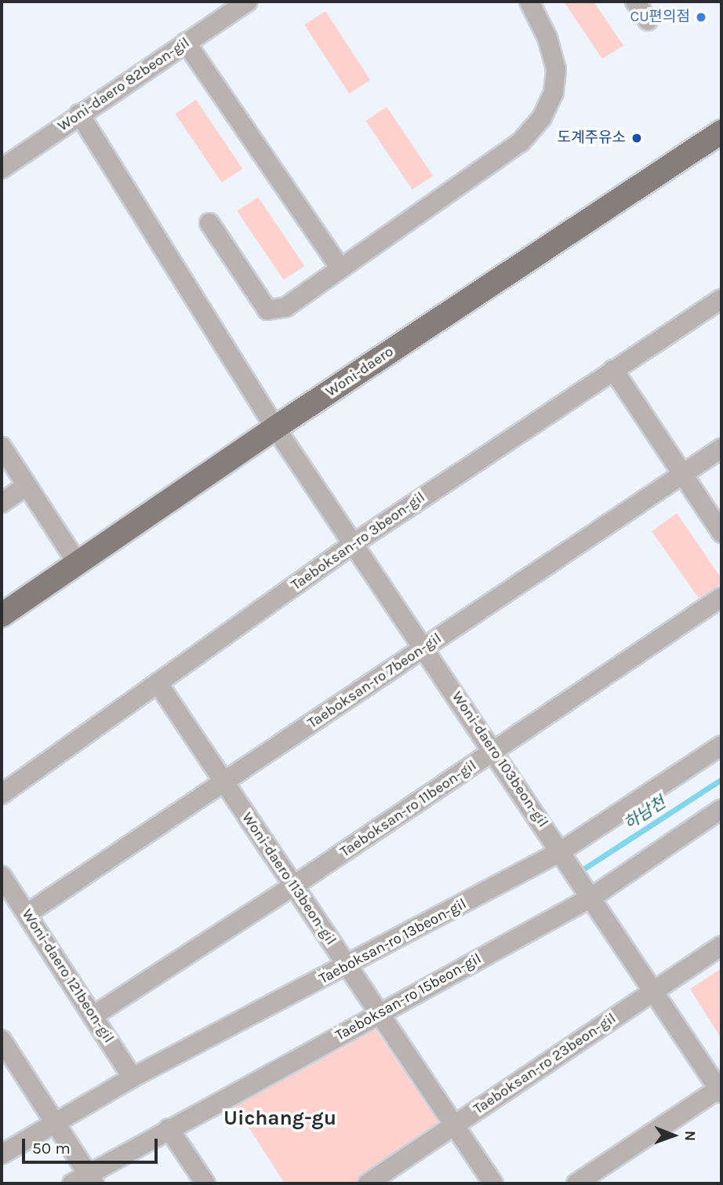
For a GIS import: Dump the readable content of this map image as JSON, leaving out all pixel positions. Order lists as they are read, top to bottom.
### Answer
{
  "streets": {
    "main road": ["Woni-daero"],
    "street": [
      "Woni-daero 82beon-gil",
      "Taeboksan-ro 3beon-gil",
      "Taeboksan-ro 7beon-gil",
      "Woni-daero 103beon-gil",
      "Taeboksan-ro 11beon-gil",
      "Woni-daero 113beon-gil",
      "Taeboksan-ro 13beon-gil",
      "Woni-daero 121beon-gil",
      "Taeboksan-ro 15beon-gil",
      "Taeboksan-ro 23beon-gil"
    ]
  },
  "crossings": [
    ["Woni-daero 82beon-gil", "Woni-daero 103beon-gil"],
    ["Woni-daero", "Woni-daero 103beon-gil"],
    ["Taeboksan-ro 3beon-gil", "Woni-daero 103beon-gil"],
    ["Taeboksan-ro 3beon-gil", "Woni-daero 113beon-gil"],
    ["Taeboksan-ro 7beon-gil", "Woni-daero 103beon-gil"],
    ["Taeboksan-ro 7beon-gil", "Woni-daero 113beon-gil"],
    ["Taeboksan-ro 7beon-gil", "Woni-daero 121beon-gil"],
    ["Woni-daero 103beon-gil", "Taeboksan-ro 11beon-gil"],
    ["Woni-daero 103beon-gil", "Taeboksan-ro 13beon-gil"],
    ["Woni-daero 103beon-gil", "Taeboksan-ro 15beon-gil"],
    ["Woni-daero 103beon-gil", "Taeboksan-ro 23beon-gil"],
    ["Taeboksan-ro 11beon-gil", "Woni-daero 113beon-gil"],
    ["Taeboksan-ro 11beon-gil", "Woni-daero 121beon-gil"],
    ["Woni-daero 113beon-gil", "Taeboksan-ro 13beon-gil"],
    ["Woni-daero 113beon-gil", "Taeboksan-ro 15beon-gil"],
    ["Woni-daero 113beon-gil", "Taeboksan-ro 23beon-gil"],
    ["Taeboksan-ro 13beon-gil", "Woni-daero 121beon-gil"]
  ],
  "districts": ["Uichang-gu"],
  "water": ["하남천"],
  "places": ["CU편의점", "도계주유소"],
  "scale_bar": "50 m",
  "north": "right"
}
